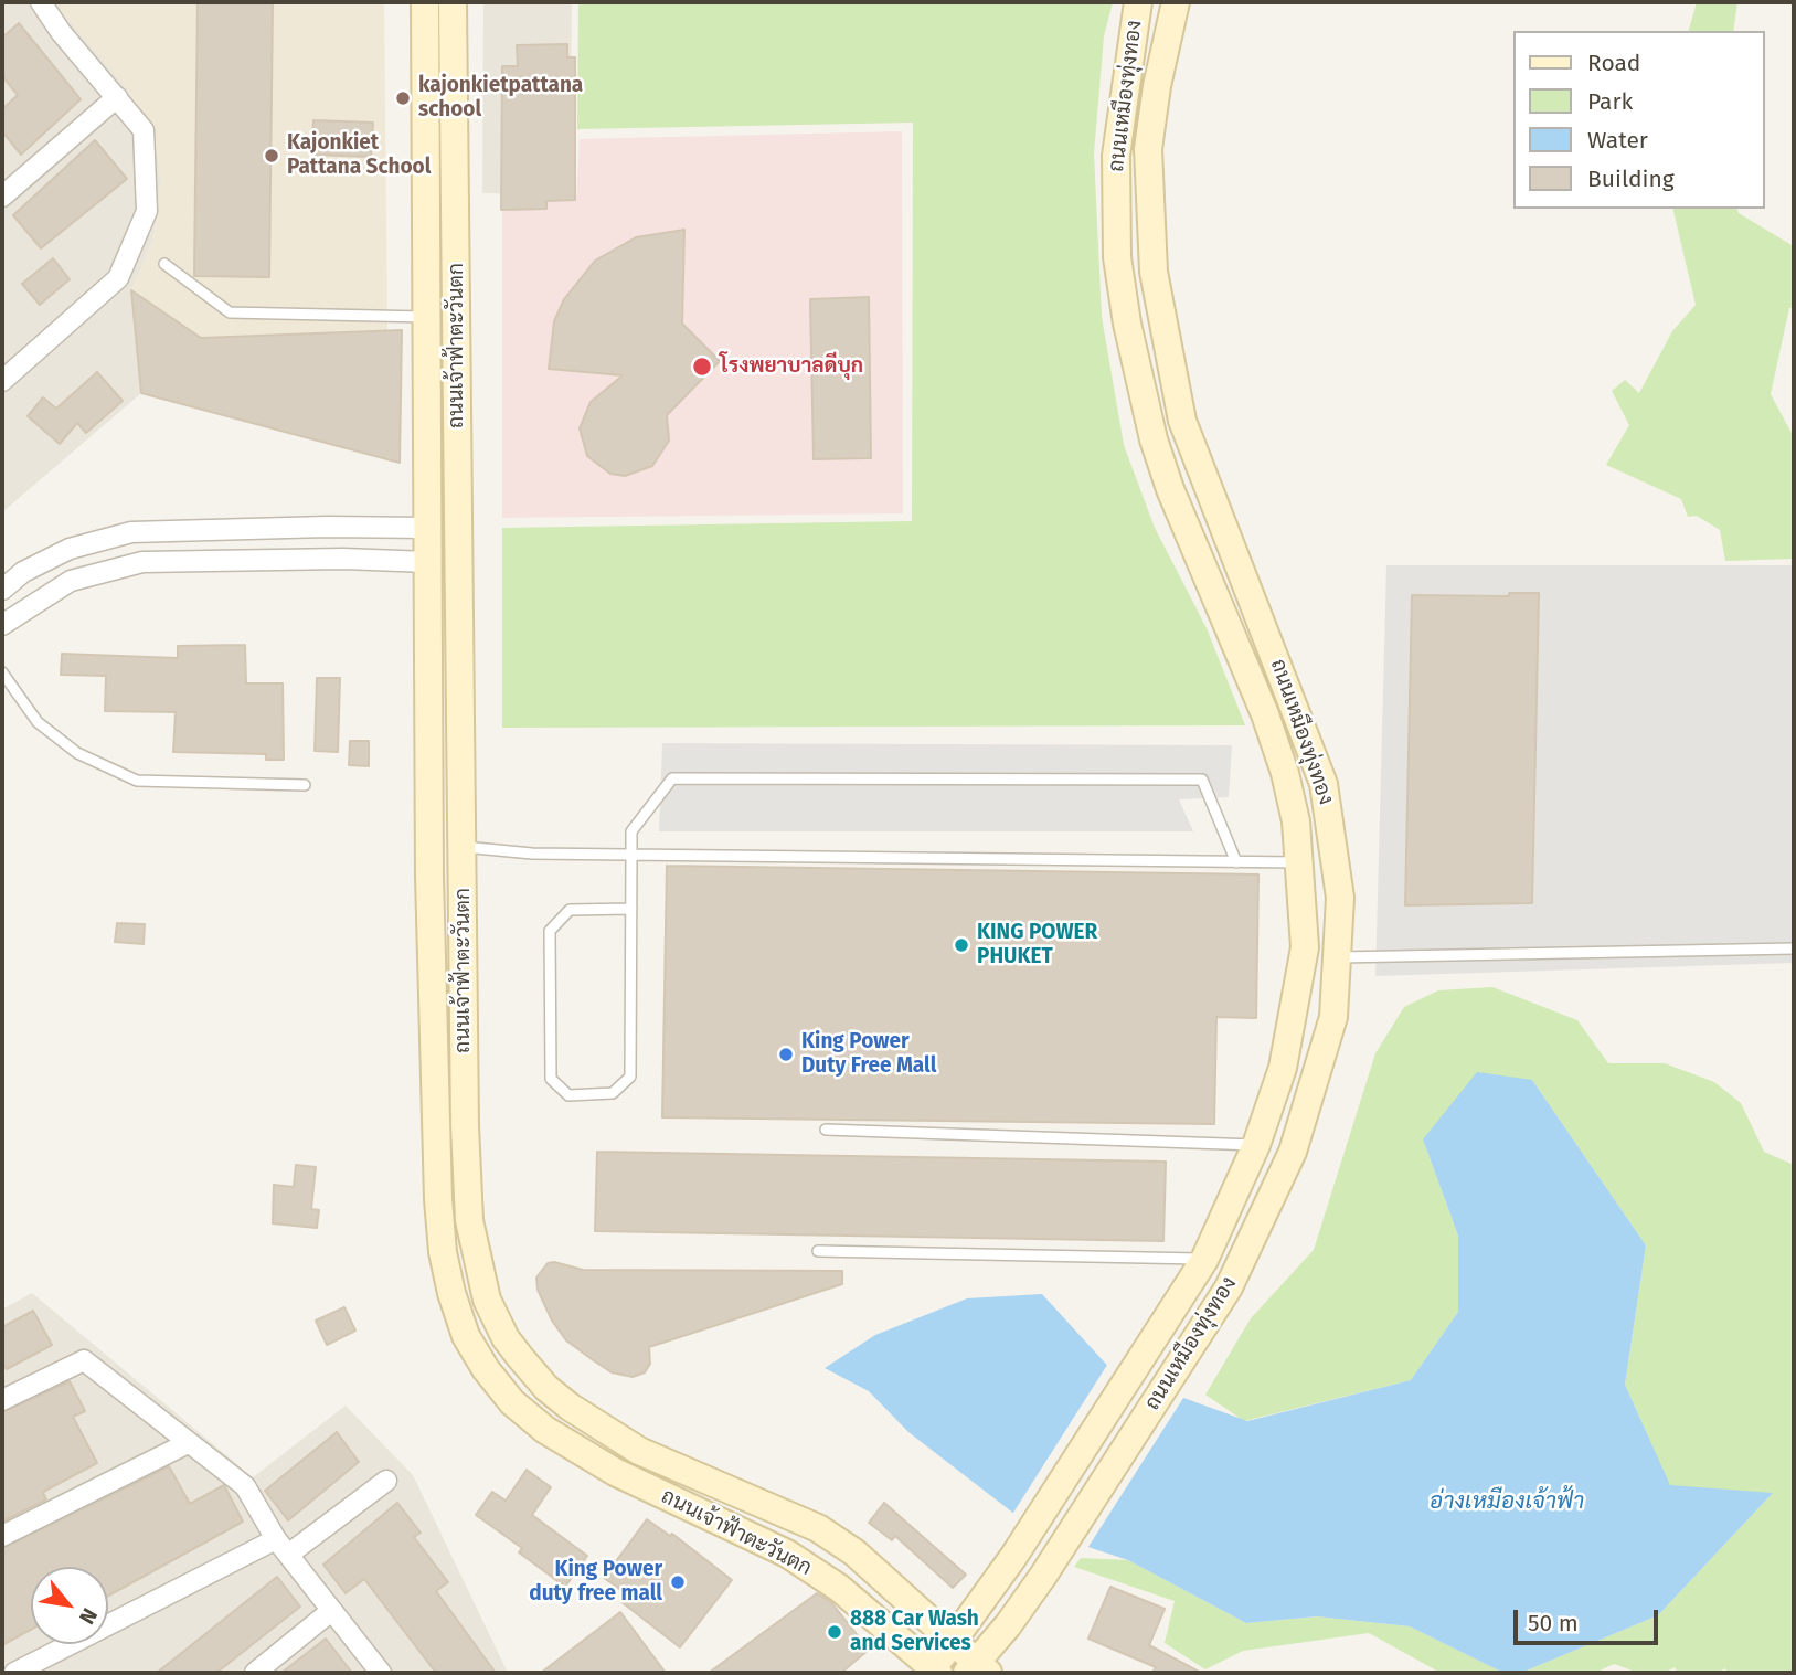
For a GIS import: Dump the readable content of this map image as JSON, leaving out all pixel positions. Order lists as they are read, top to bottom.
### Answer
{
  "streets": {
    "main road": ["ถนนเหมืองทุ่งทอง", "ถนนเจ้าฟ้าตะวันตก"]
  },
  "crossings": [
    ["ถนนเหมืองทุ่งทอง", "ถนนเจ้าฟ้าตะวันตก"]
  ],
  "water": ["อ่างเหมืองเจ้าฟ้า"],
  "places": [
    "kajonkietpattana school",
    "Kajonkiet Pattana School",
    "โรงพยาบาลดีบุก",
    "KING POWER PHUKET",
    "King Power Duty Free Mall",
    "King Power duty free mall",
    "888 Car Wash and Services"
  ],
  "legend": [
    "Road",
    "Park",
    "Water",
    "Building"
  ],
  "scale_bar": "50 m",
  "north": "bottom right"
}
